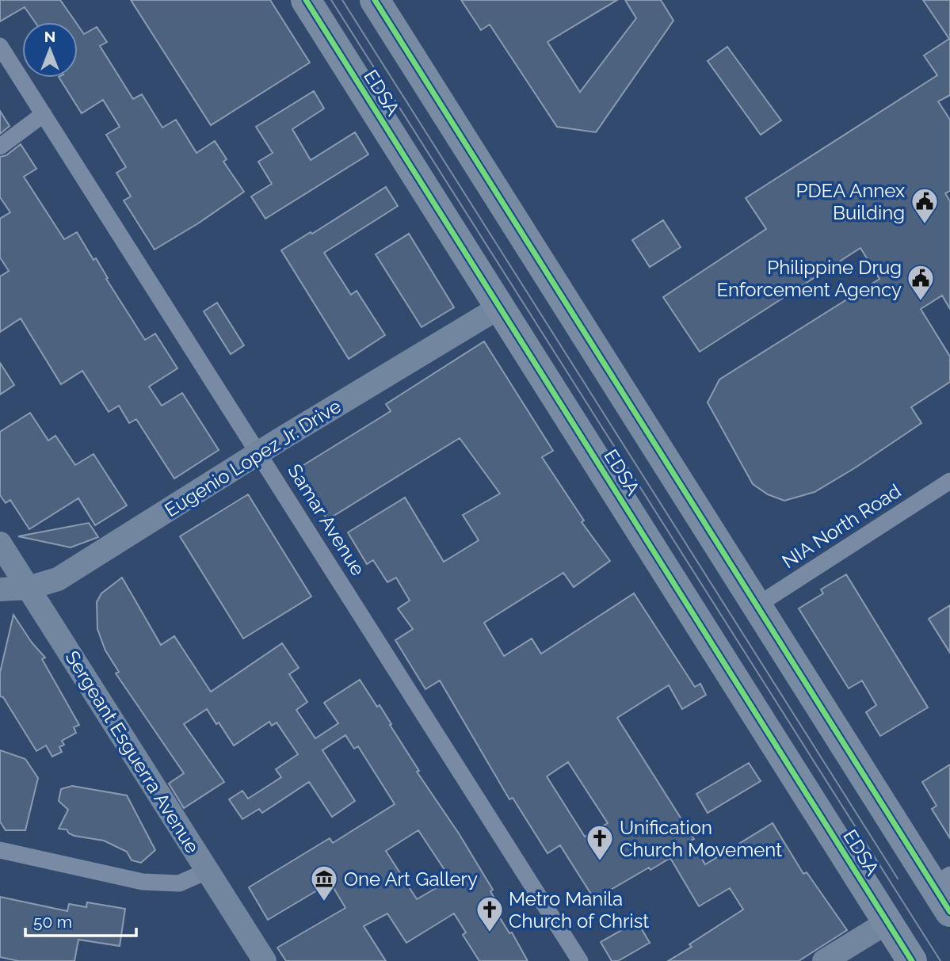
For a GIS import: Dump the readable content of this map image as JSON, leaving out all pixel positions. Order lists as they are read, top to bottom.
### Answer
{
  "streets": {
    "highway": ["EDSA"],
    "street": [
      "Eugenio Lopez Jr. Drive",
      "Samar Avenue",
      "NIA North Road",
      "Sergeant Esguerra Avenue"
    ]
  },
  "crossings": [
    ["EDSA", "Eugenio Lopez Jr. Drive"],
    ["Eugenio Lopez Jr. Drive", "Samar Avenue"],
    ["Eugenio Lopez Jr. Drive", "Sergeant Esguerra Avenue"]
  ],
  "places": {
    "public building": ["PDEA Annex Building", "Philippine Drug Enforcement Agency"],
    "church": ["Unification Church Movement", "Metro Manila Church of Christ"],
    "museum": ["One Art Gallery"]
  },
  "scale_bar": "50 m",
  "north": "top"
}
